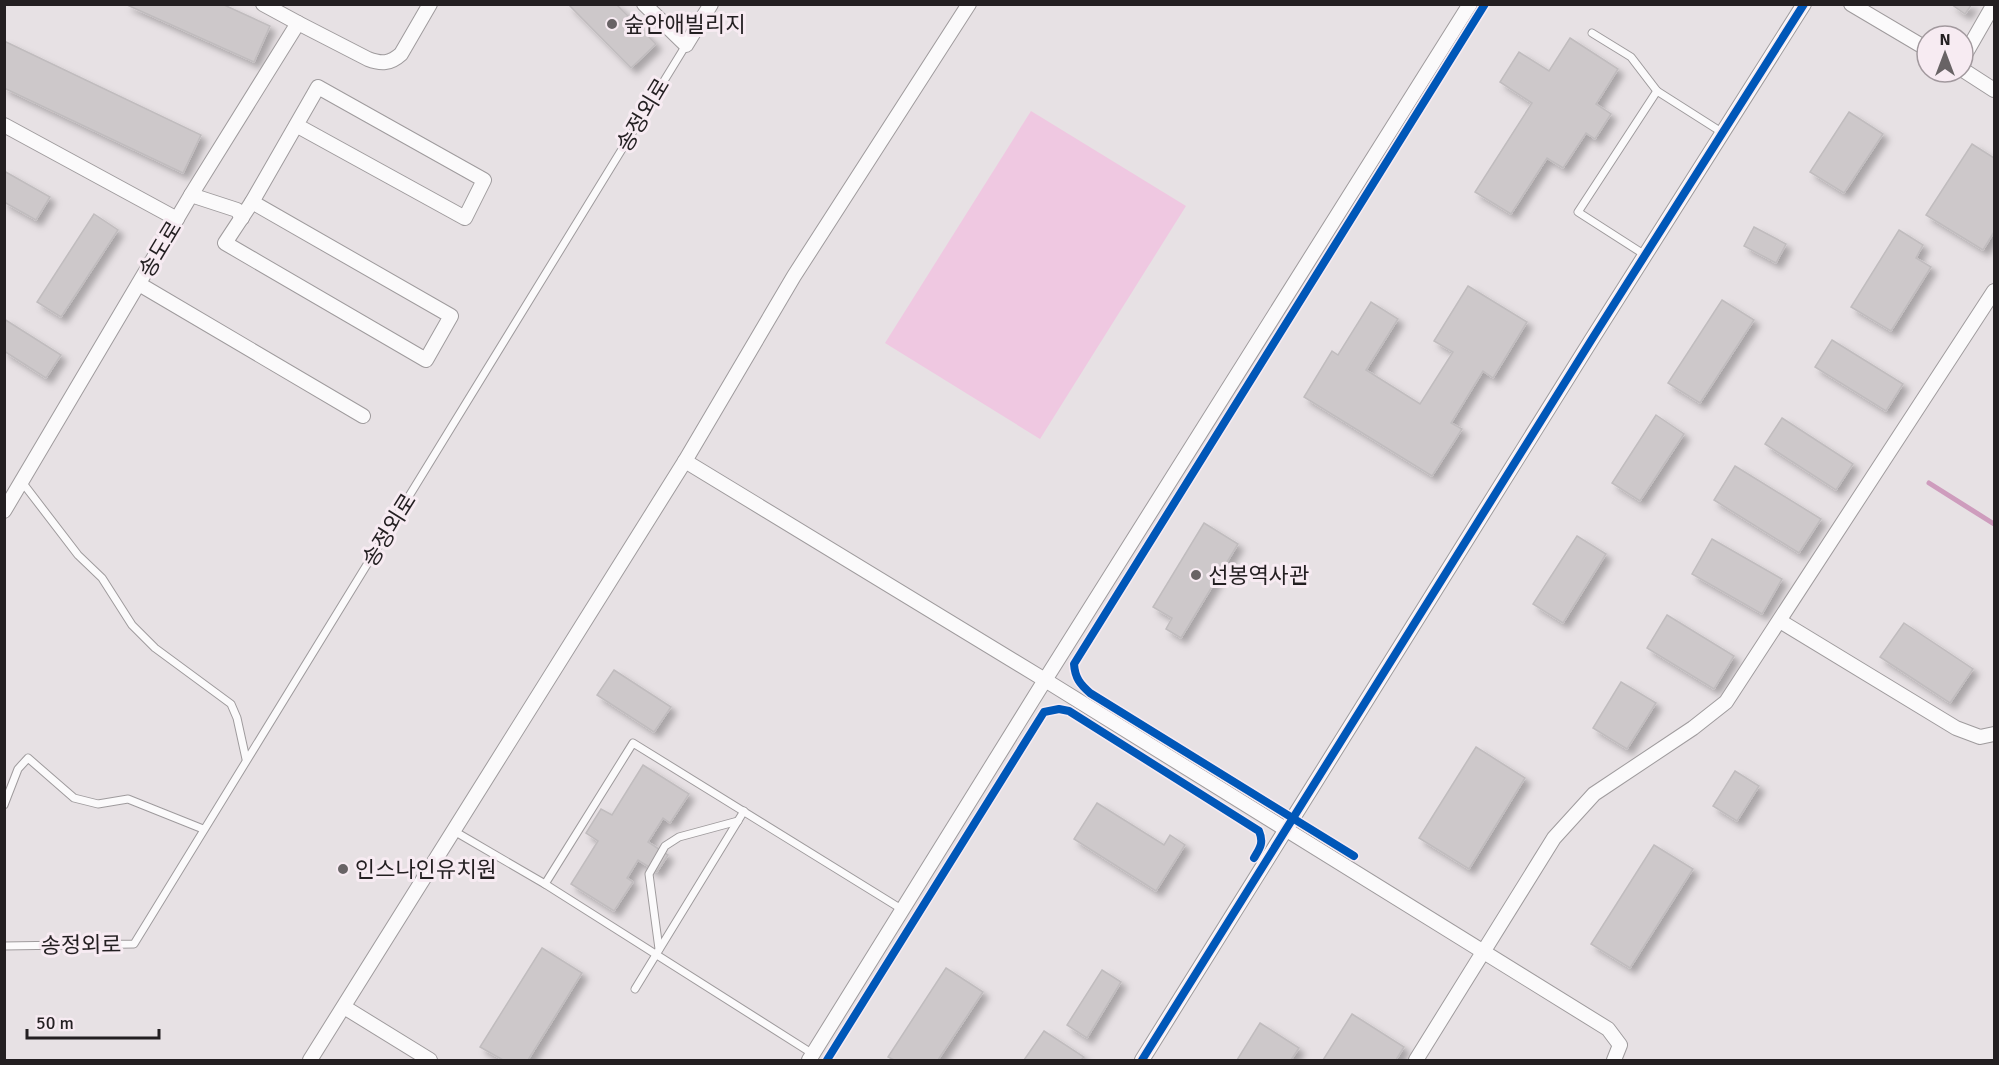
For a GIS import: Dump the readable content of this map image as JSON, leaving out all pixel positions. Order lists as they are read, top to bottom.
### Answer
{
  "streets": {
    "street": ["송정외로", "송도로"]
  },
  "places": ["숲안애빌리지", "선봉역사관", "인스나인유치원"],
  "scale_bar": "50 m",
  "north": "top"
}
